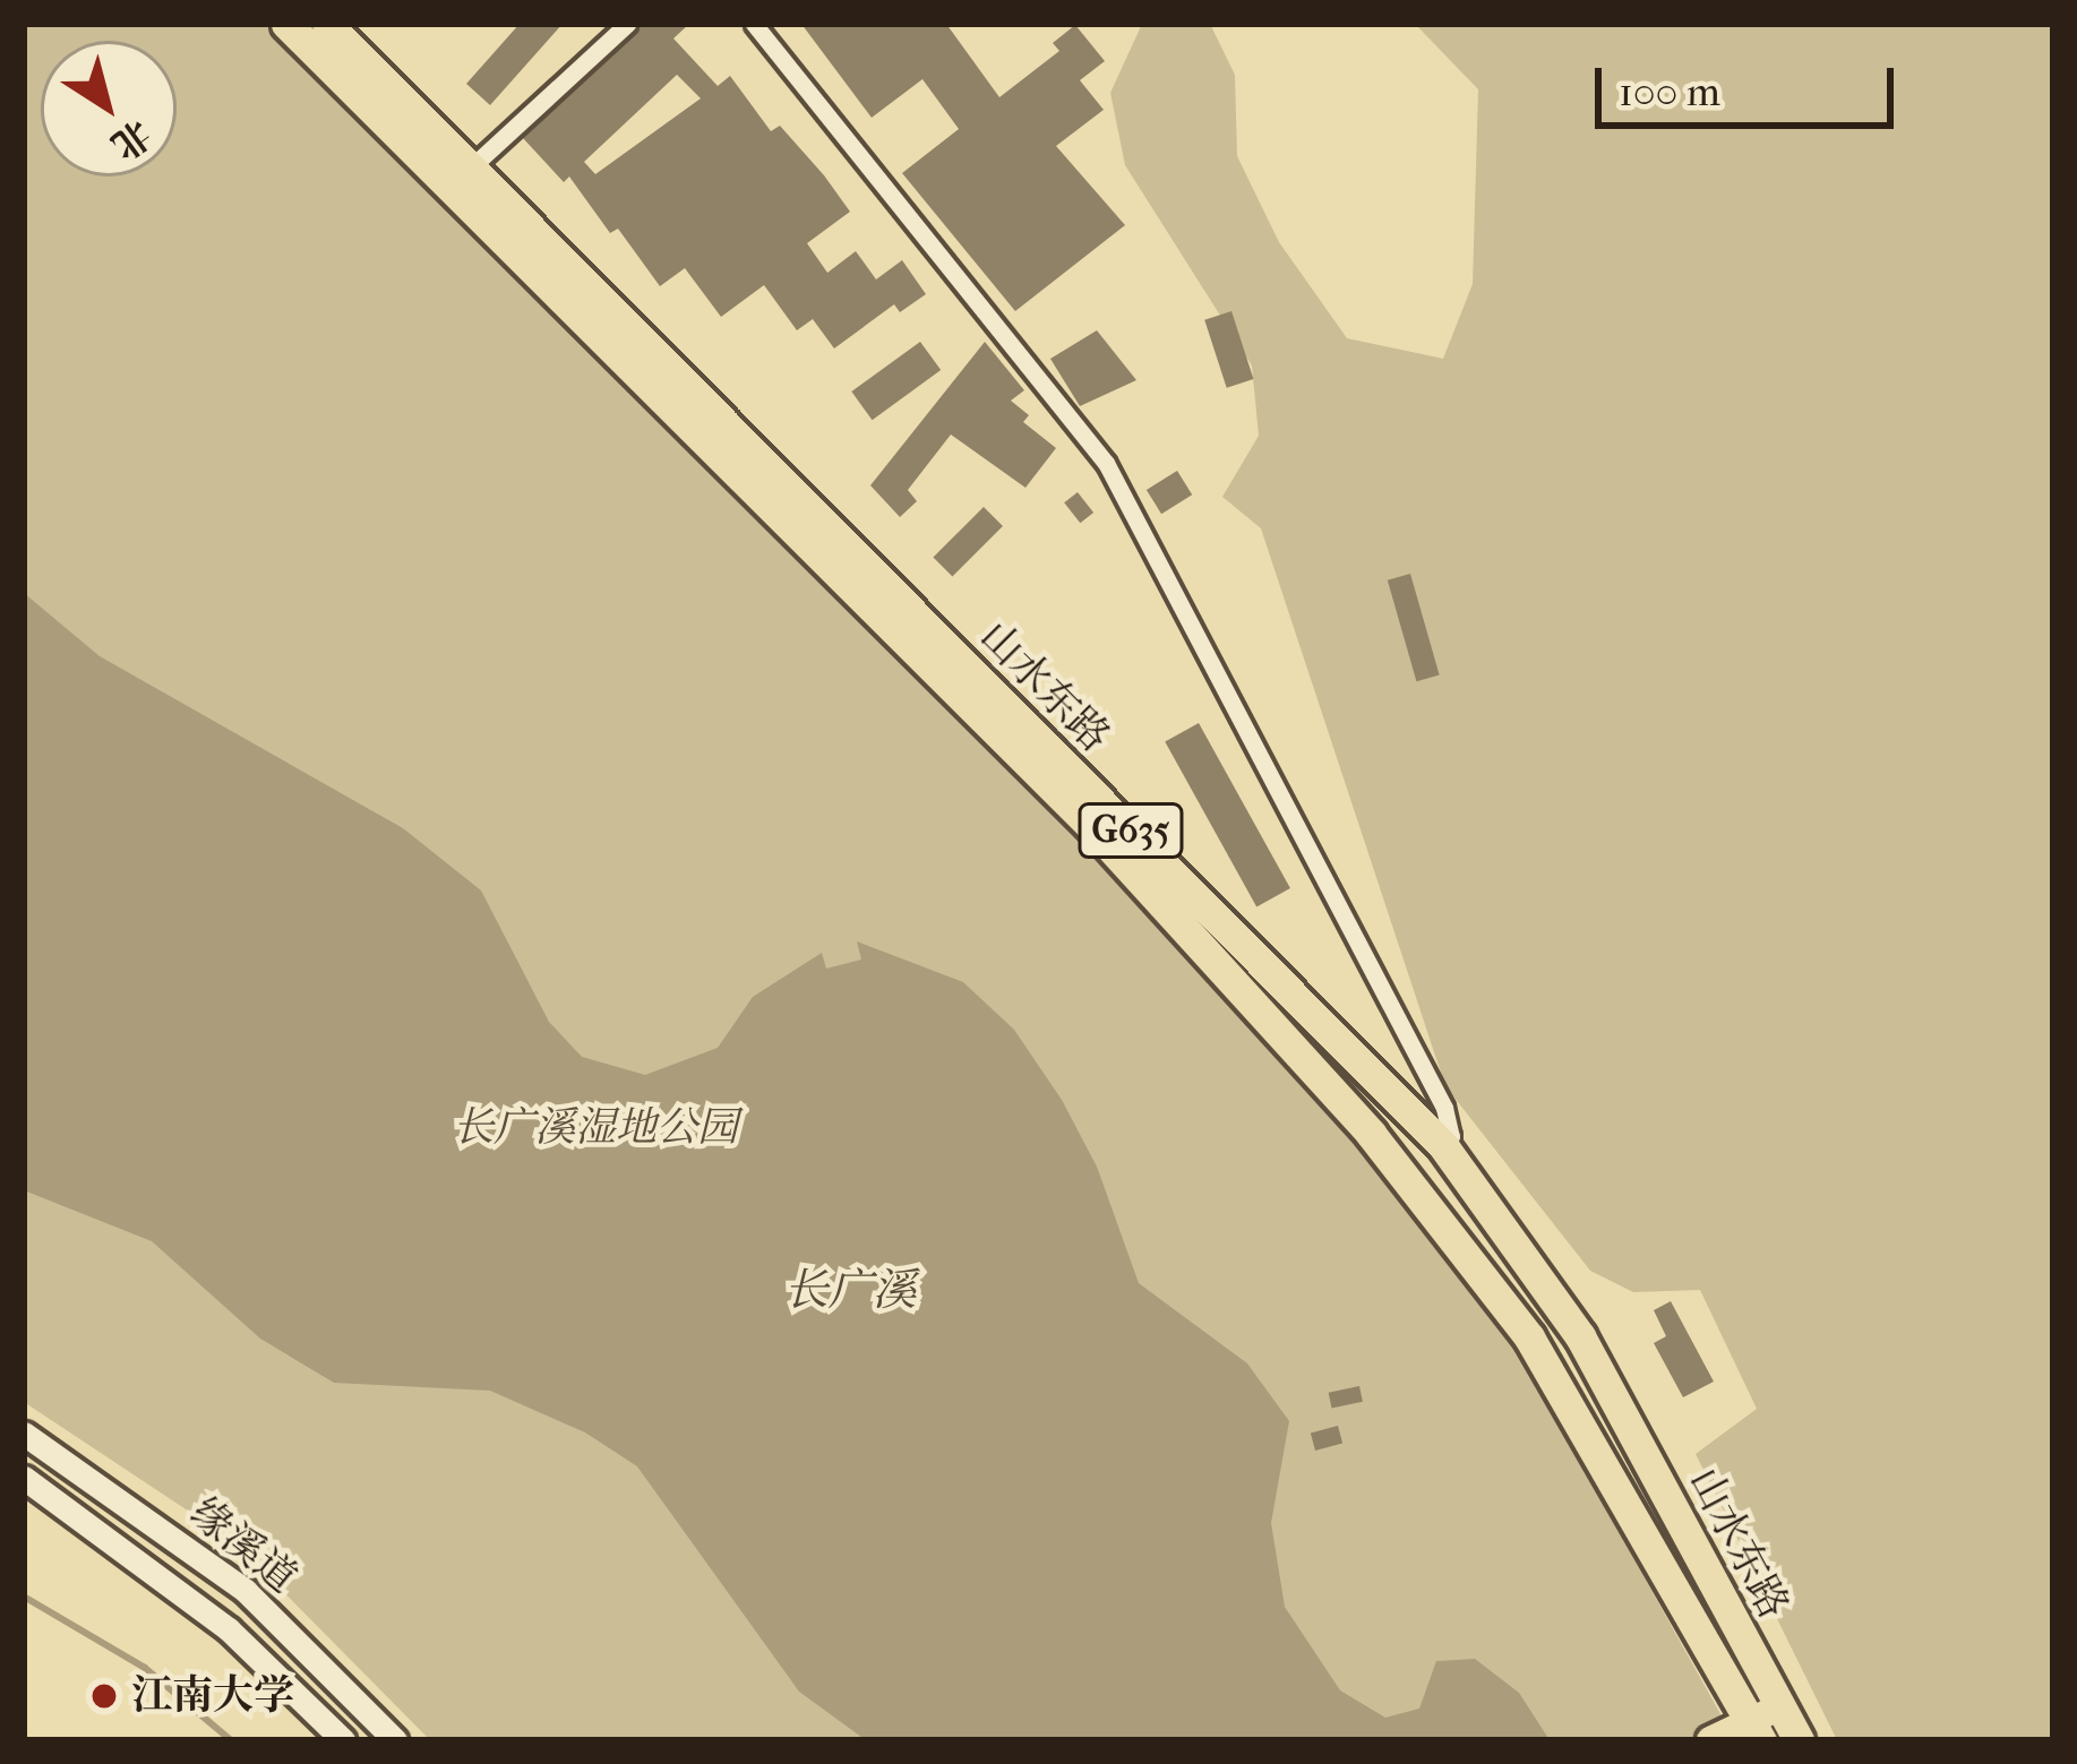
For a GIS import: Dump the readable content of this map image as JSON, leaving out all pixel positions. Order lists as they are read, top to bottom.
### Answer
{
  "streets": {
    "highway": ["山水东路", "G635"],
    "main road": ["缘溪道"]
  },
  "water": ["长广溪"],
  "parks": ["长广溪湿地公园"],
  "places": ["江南大学"],
  "scale_bar": "100 m",
  "north": "bottom right"
}
